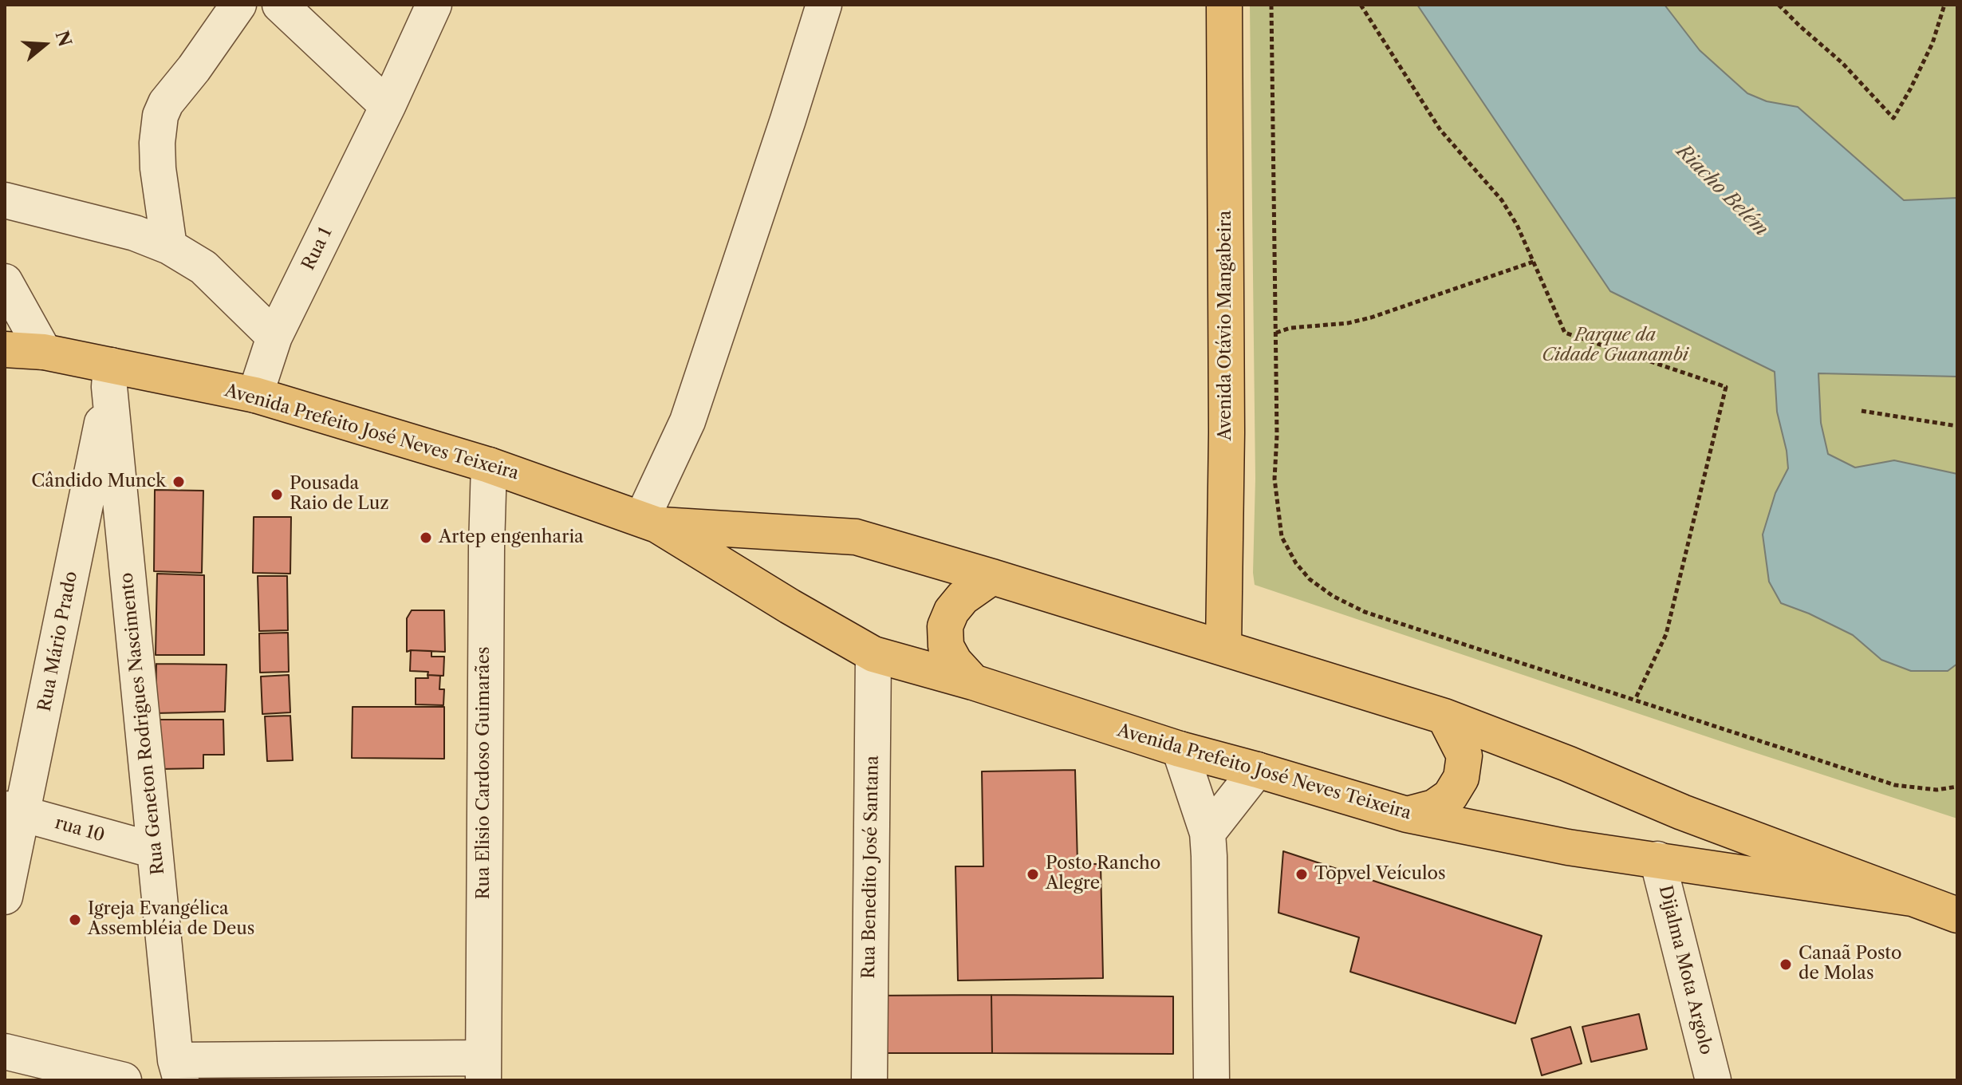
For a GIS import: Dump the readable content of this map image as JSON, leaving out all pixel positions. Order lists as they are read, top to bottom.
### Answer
{
  "streets": {
    "main road": ["Avenida Otávio Mangabeira", "Avenida Prefeito José Neves Teixeira"],
    "street": [
      "Rua 1",
      "Rua Mário Prado",
      "Rua Geneton Rodrigues Nascimento",
      "Rua Elisio Cardoso Guimarães",
      "rua 10",
      "Rua Benedito José Santana",
      "Dijalma Mota Argolo"
    ]
  },
  "crossings": [
    ["Rua 1", "Avenida Prefeito José Neves Teixeira"],
    ["Avenida Otávio Mangabeira", "Avenida Prefeito José Neves Teixeira"],
    ["Avenida Prefeito José Neves Teixeira", "Rua Mário Prado"],
    ["Avenida Prefeito José Neves Teixeira", "Rua Geneton Rodrigues Nascimento"],
    ["Avenida Prefeito José Neves Teixeira", "Rua Elisio Cardoso Guimarães"],
    ["Avenida Prefeito José Neves Teixeira", "Rua Benedito José Santana"],
    ["Avenida Prefeito José Neves Teixeira", "Dijalma Mota Argolo"],
    ["Rua Mário Prado", "Rua Geneton Rodrigues Nascimento"],
    ["Rua Mário Prado", "rua 10"],
    ["Rua Geneton Rodrigues Nascimento", "rua 10"]
  ],
  "water": ["Riacho Belém"],
  "parks": ["Parque da Cidade Guanambi"],
  "places": [
    "Cândido Munck",
    "Pousada Raio de Luz",
    "Artep engenharia",
    "Posto Rancho Alegre",
    "Topvel Veículos",
    "Igreja Evangélica Assembléia de Deus",
    "Canaã Posto de Molas"
  ],
  "north": "right"
}
